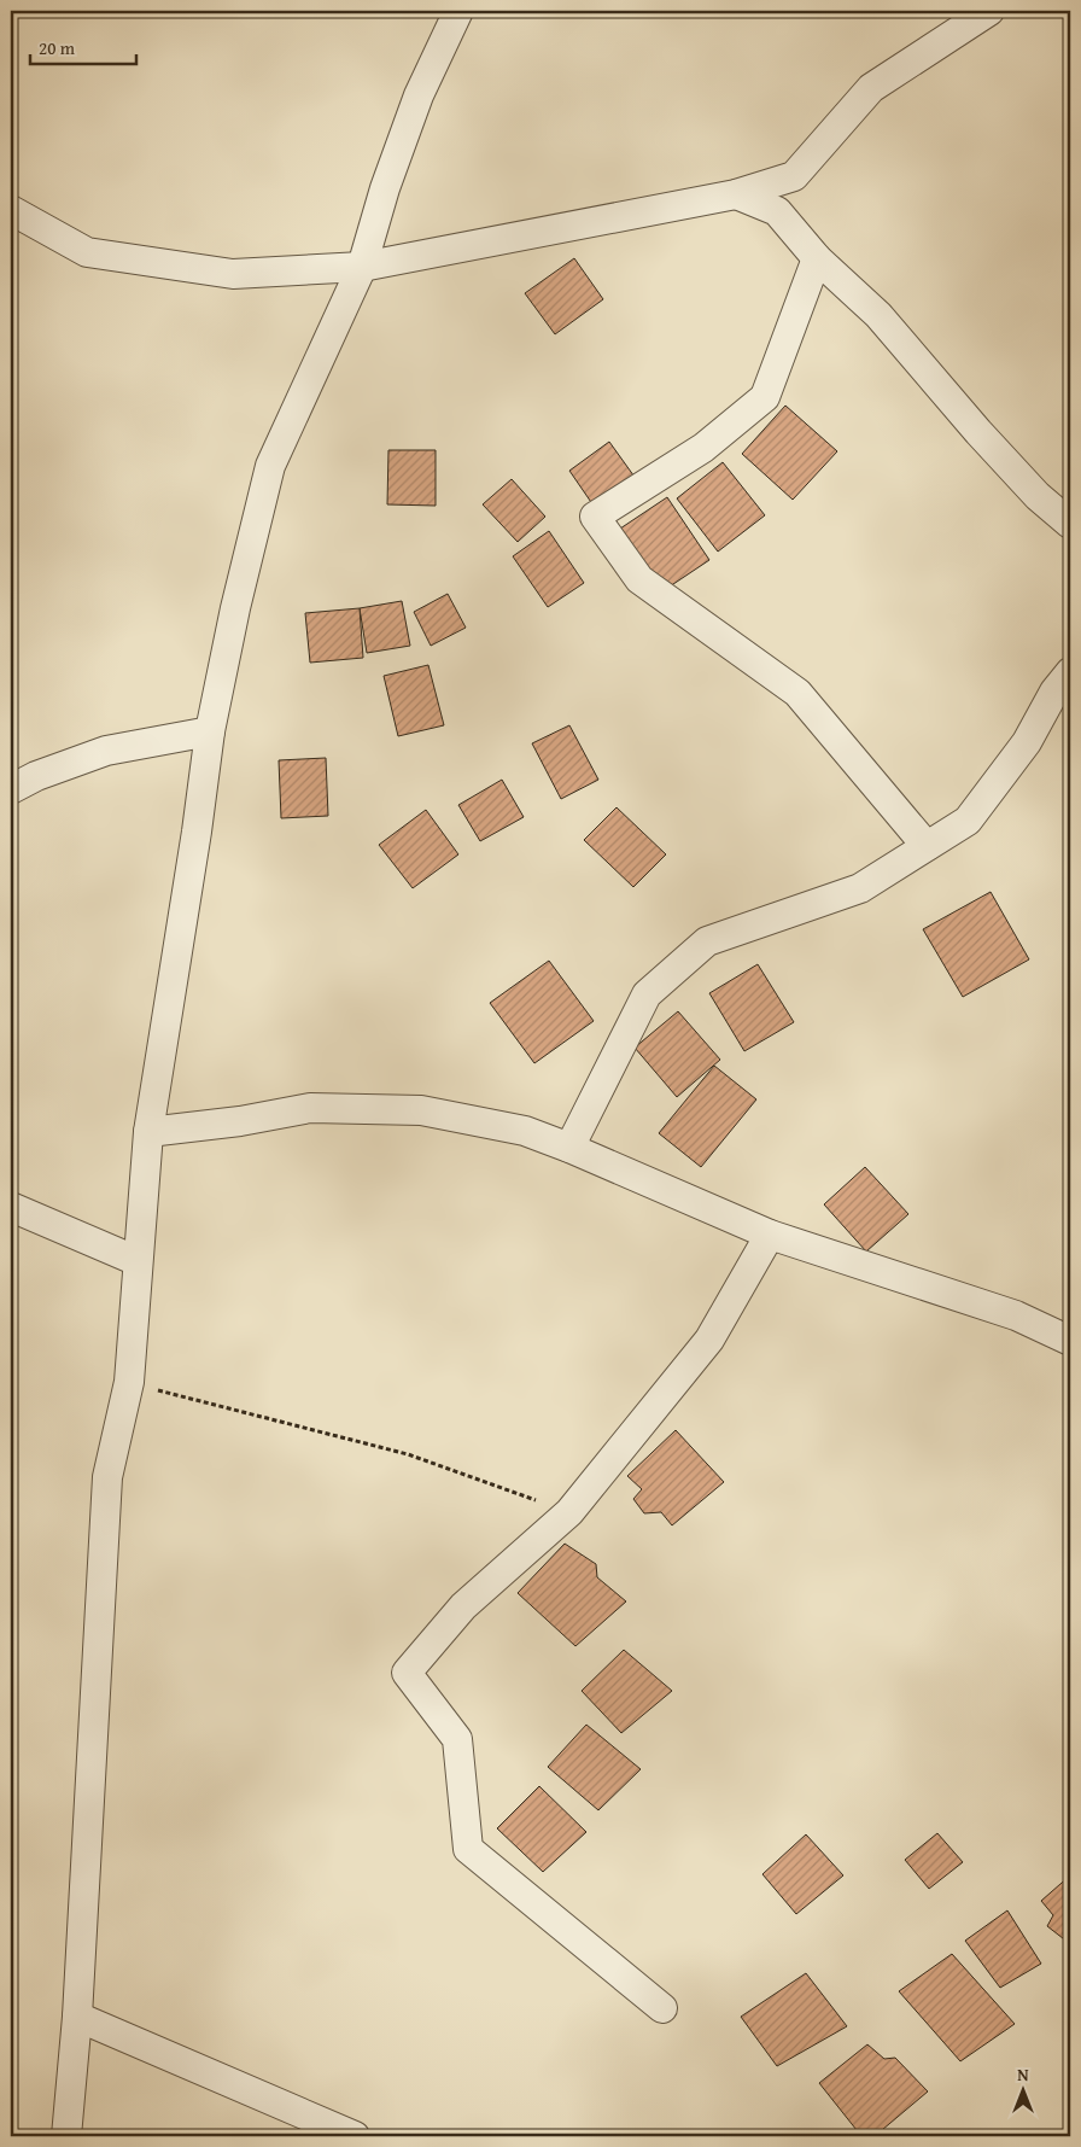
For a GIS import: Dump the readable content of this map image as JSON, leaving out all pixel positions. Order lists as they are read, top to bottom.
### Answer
{
  "scale_bar": "20 m",
  "north": "top"
}
